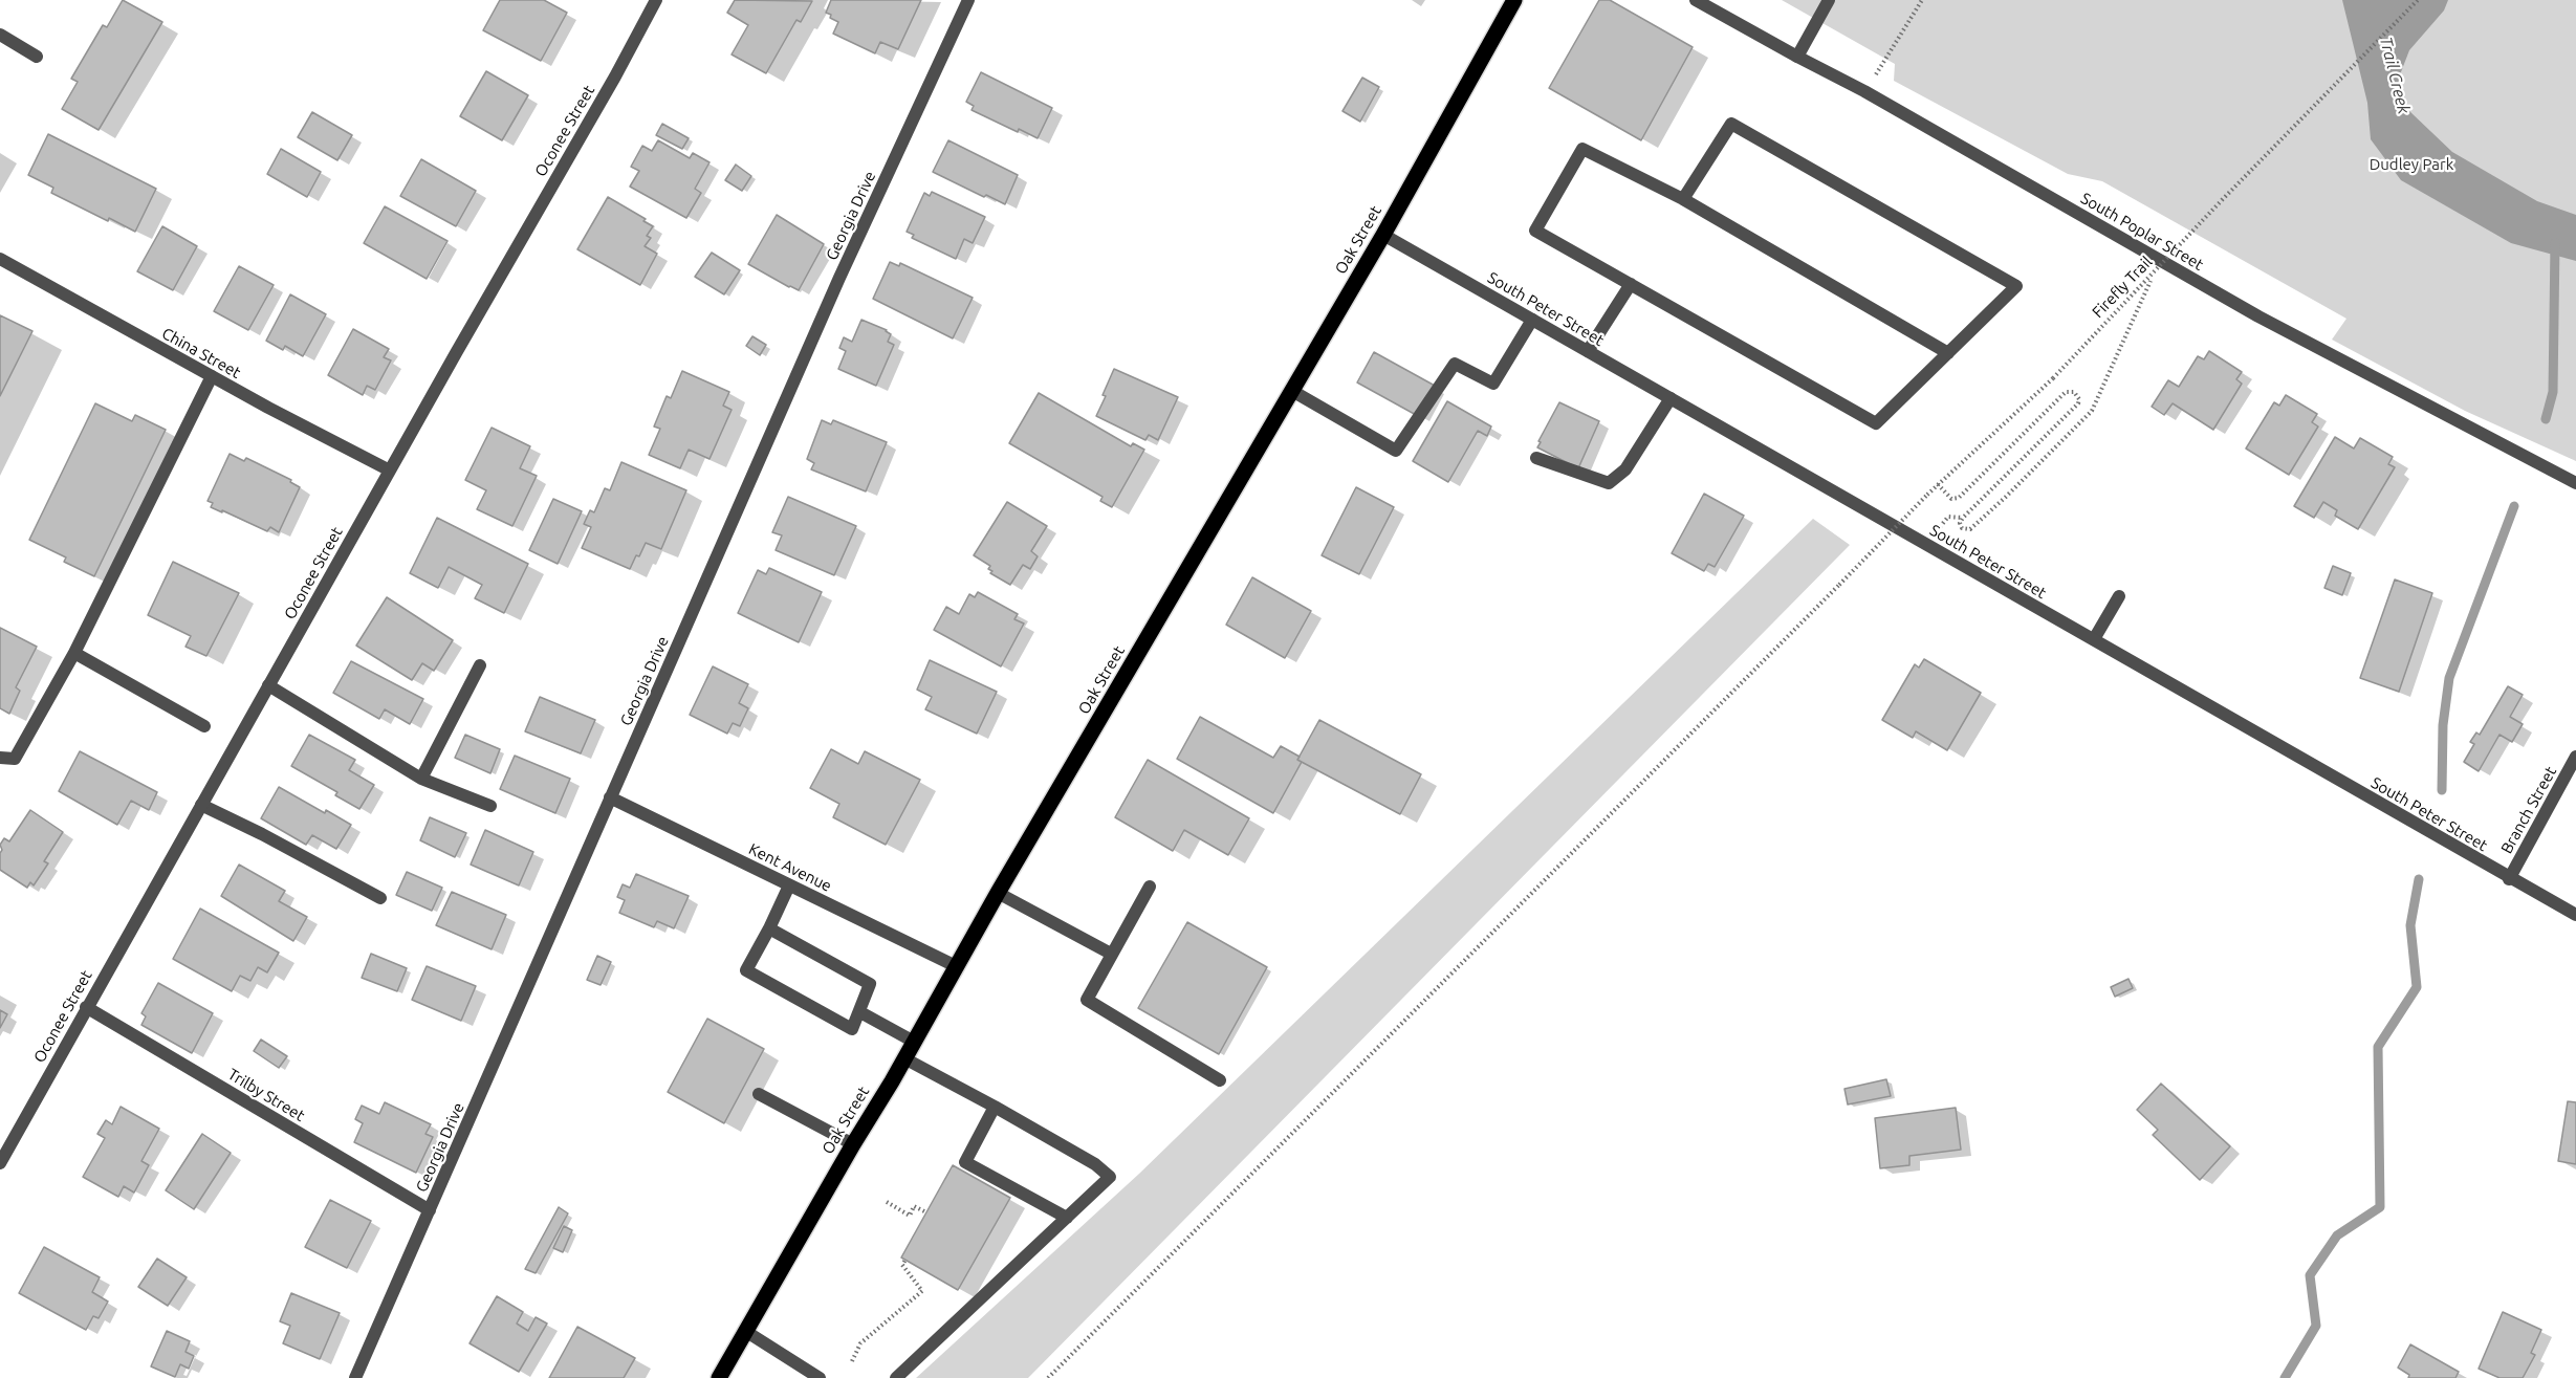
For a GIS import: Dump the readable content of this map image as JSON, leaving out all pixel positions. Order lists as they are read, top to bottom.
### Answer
{
  "streets": {
    "main road": ["Oak Street"],
    "street": [
      "Oconee Street",
      "Georgia Drive",
      "South Poplar Street",
      "South Peter Street",
      "China Street",
      "Branch Street",
      "Kent Avenue",
      "Trilby Street"
    ],
    "path": ["Firefly Trail"]
  },
  "crossings": [
    ["Oconee Street", "China Street"],
    ["Oconee Street", "Trilby Street"],
    ["Georgia Drive", "Kent Avenue"],
    ["Georgia Drive", "Trilby Street"],
    ["Oak Street", "South Peter Street"],
    ["Oak Street", "Kent Avenue"],
    ["South Peter Street", "Branch Street"]
  ],
  "water": ["Trail Creek"],
  "parks": ["Dudley Park"]
}
